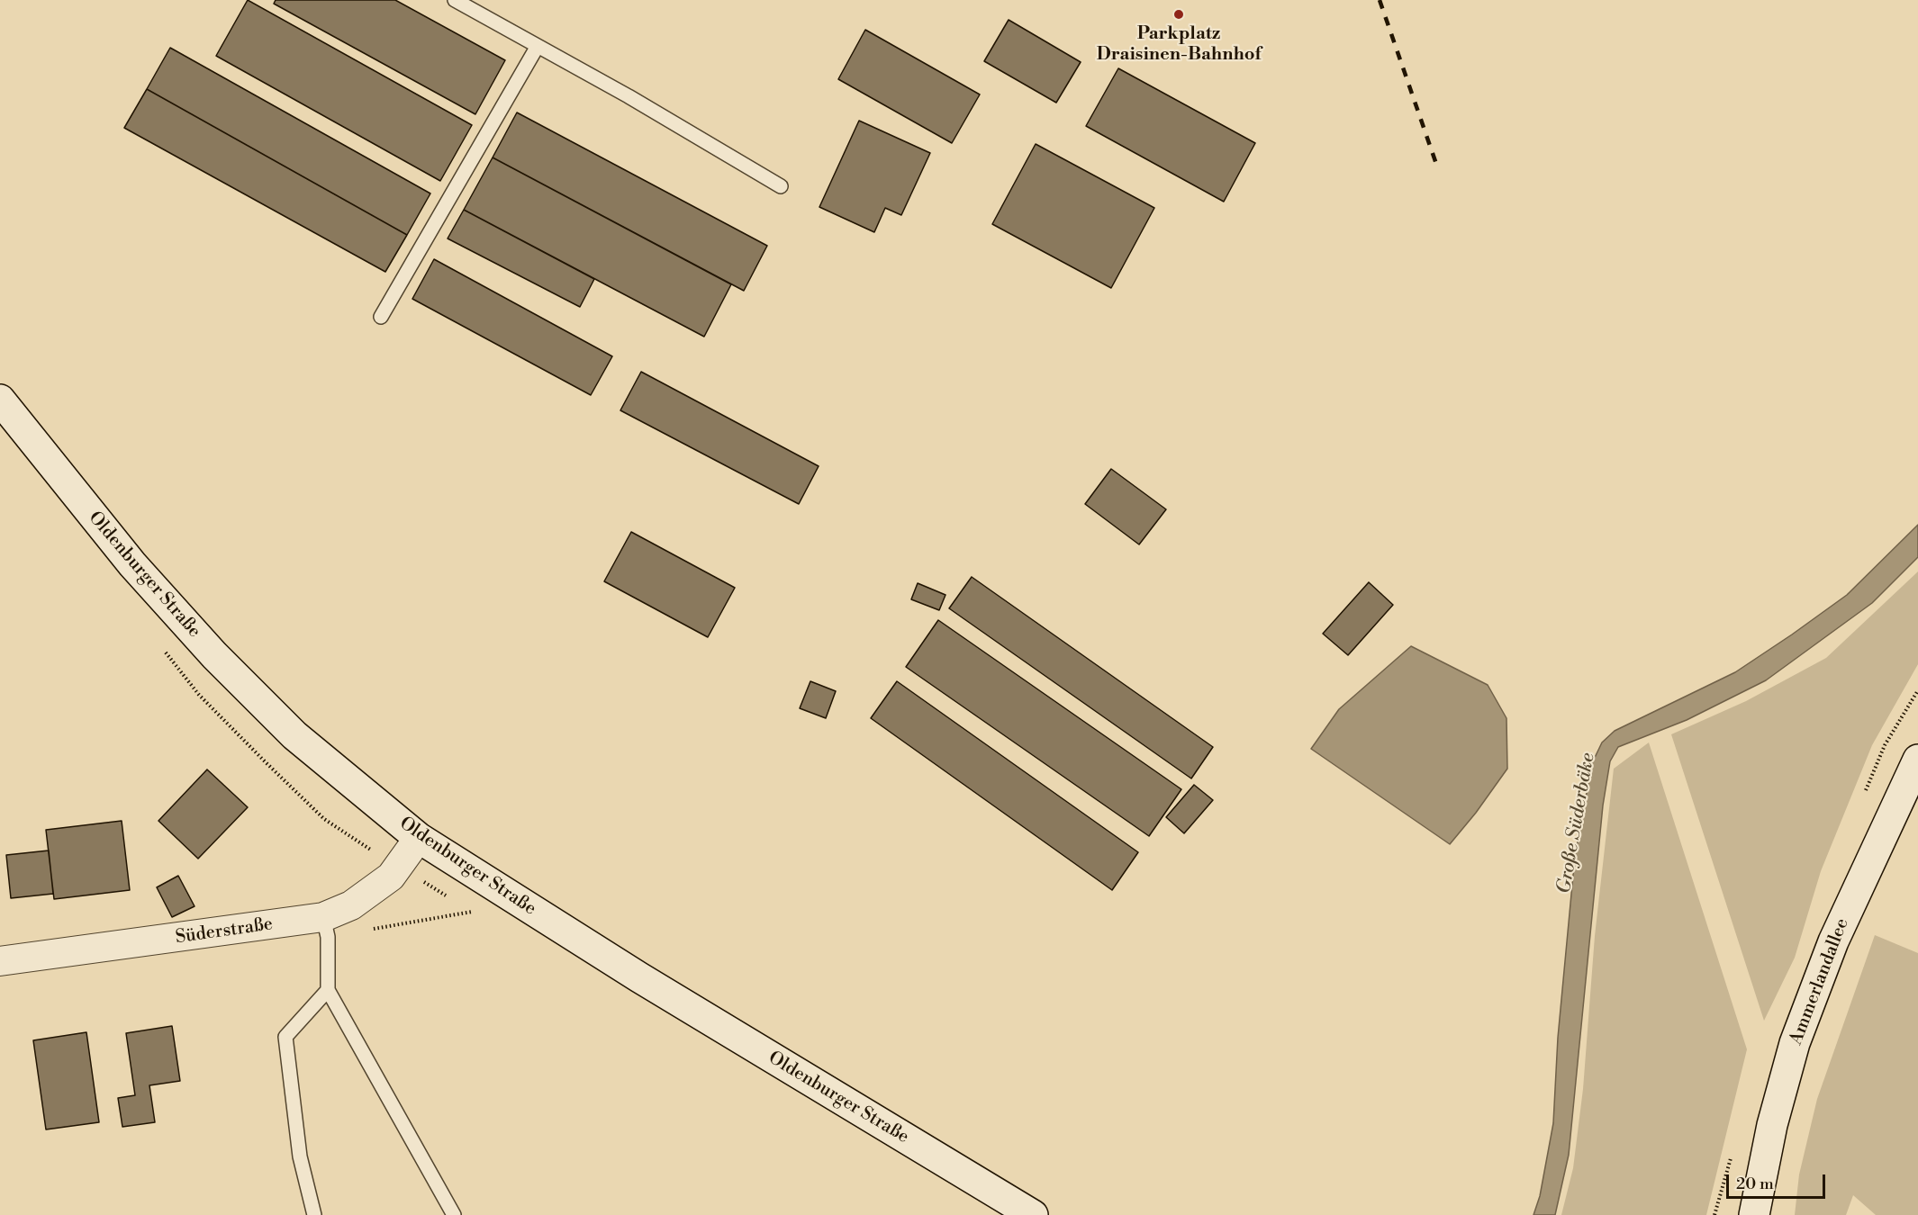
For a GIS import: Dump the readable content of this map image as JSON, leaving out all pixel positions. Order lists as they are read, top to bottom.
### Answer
{
  "streets": {
    "main road": ["Oldenburger Straße", "Ammerlandallee"],
    "street": ["Süderstraße"]
  },
  "crossings": [
    ["Oldenburger Straße", "Süderstraße"]
  ],
  "water": ["Große Süderbäke"],
  "places": ["Parkplatz Draisinen-Bahnhof"],
  "scale_bar": "20 m"
}
